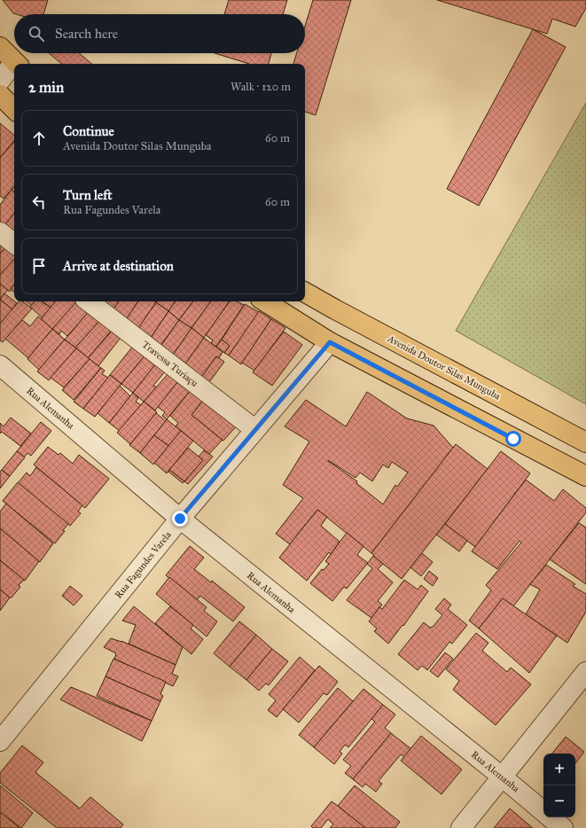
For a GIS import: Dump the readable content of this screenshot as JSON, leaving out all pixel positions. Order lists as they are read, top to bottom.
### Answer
{
  "streets": {
    "main road": ["Avenida Doutor Silas Munguba"],
    "street": ["Travessa Turiaçu", "Rua Alemanha", "Rua Fagundes Varela"]
  },
  "crossings": [
    ["Travessa Turiaçu", "Rua Fagundes Varela"],
    ["Rua Alemanha", "Rua Fagundes Varela"]
  ],
  "page": {
    "search": "Search here",
    "heading": ["2 min", "Walk · 120 m"],
    "list": [
      ["Continue", "Avenida Doutor Silas Munguba", "60 m"],
      ["Turn left", "Rua Fagundes Varela", "60 m"],
      "Arrive at destination"
    ],
    "map_buttons": ["+", "−"]
  }
}
